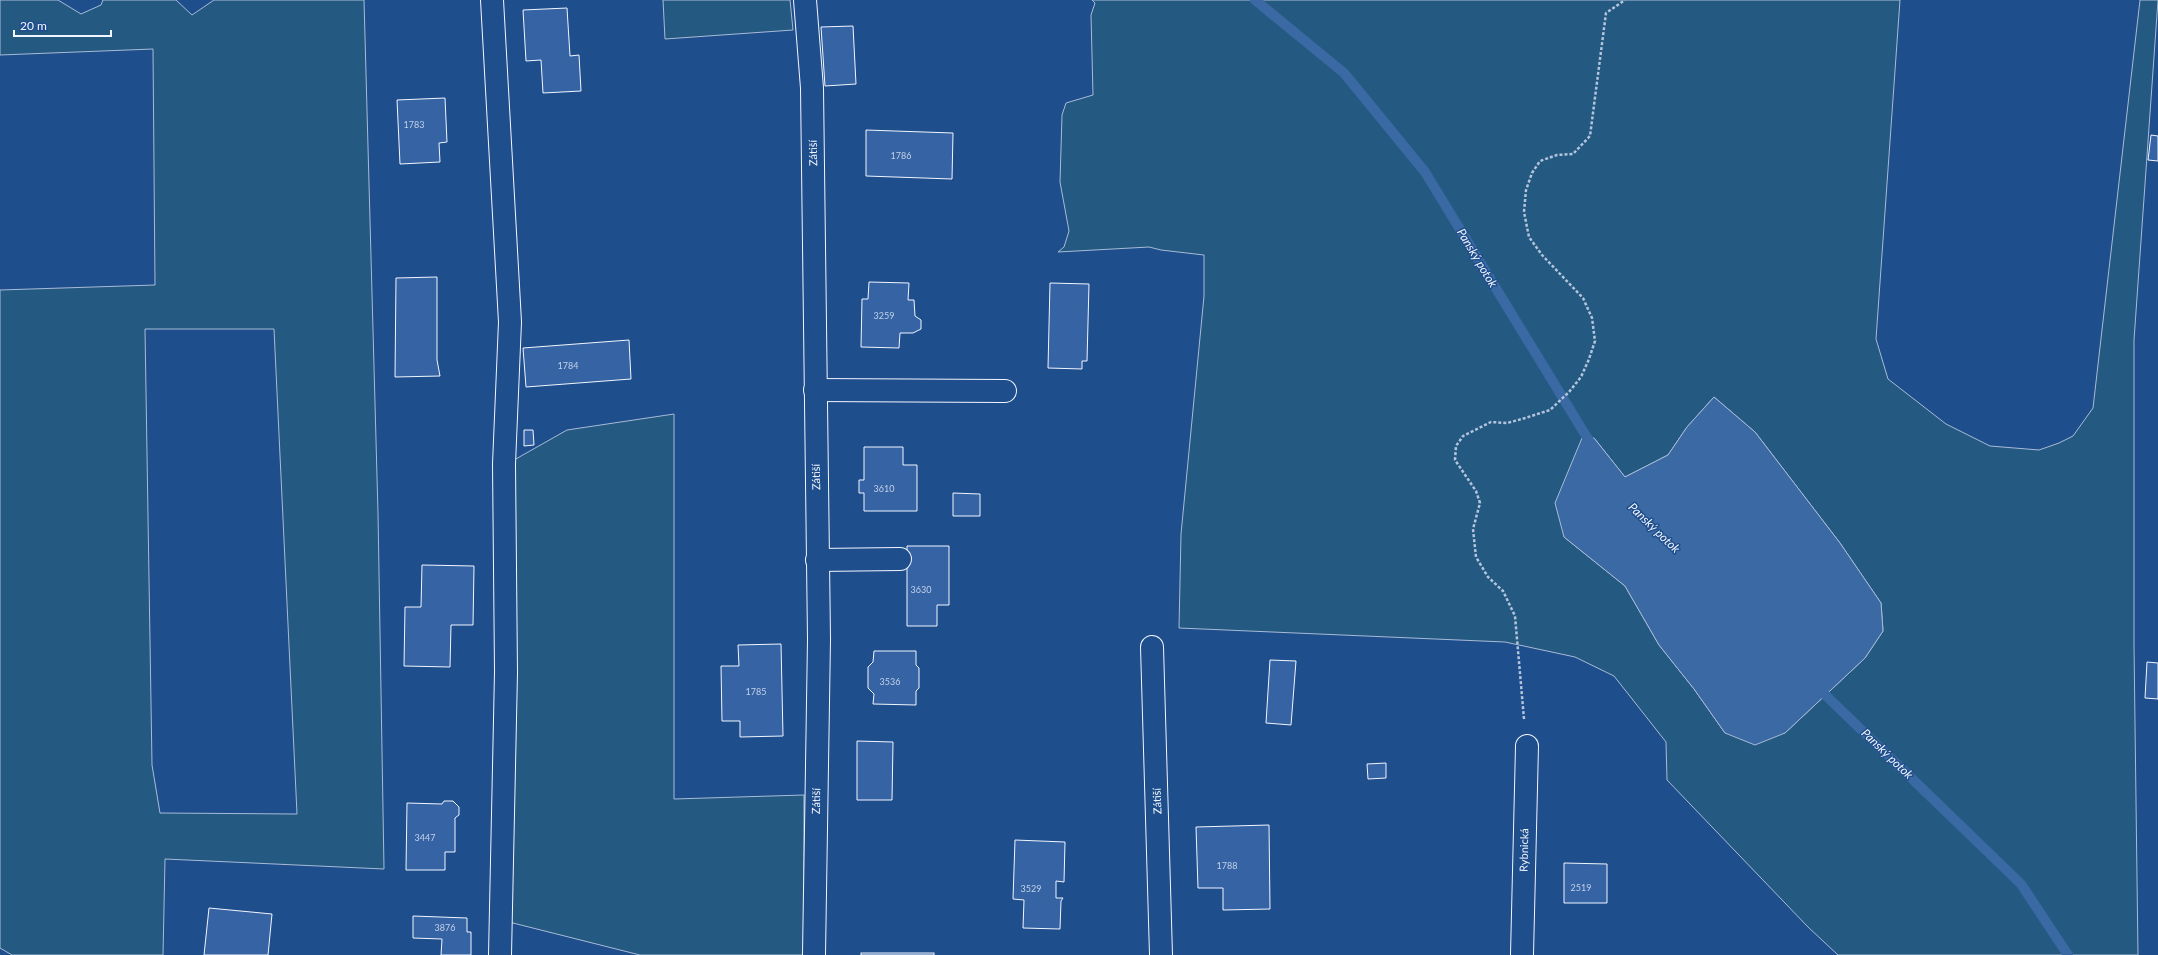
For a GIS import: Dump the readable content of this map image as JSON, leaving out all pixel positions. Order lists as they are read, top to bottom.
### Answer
{
  "streets": {
    "street": ["Zátiší", "Rybnická"]
  },
  "water": ["Panský potok"],
  "house_numbers": [
    "1783",
    "1786",
    "3259",
    "1784",
    "3610",
    "3630",
    "3536",
    "1785",
    "3447",
    "1788",
    "2519",
    "3529",
    "3876"
  ],
  "scale_bar": "20 m"
}
